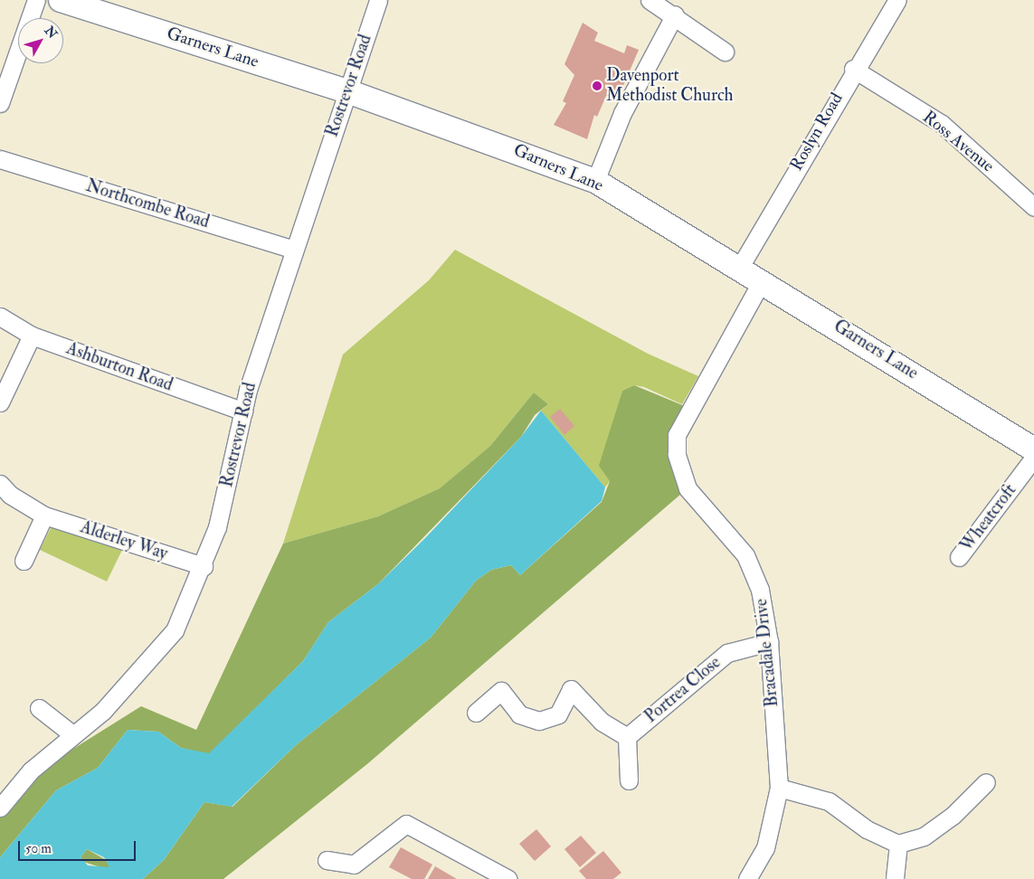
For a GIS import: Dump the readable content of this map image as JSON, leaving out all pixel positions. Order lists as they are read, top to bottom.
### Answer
{
  "streets": {
    "street": [
      "Garners Lane",
      "Rostrevor Road",
      "Roslyn Road",
      "Ross Avenue",
      "Northcombe Road",
      "Ashburton Road",
      "Wheatcroft",
      "Alderley Way",
      "Bracadale Drive",
      "Portrea Close"
    ]
  },
  "crossings": [
    ["Garners Lane", "Rostrevor Road"],
    ["Garners Lane", "Roslyn Road"],
    ["Garners Lane", "Bracadale Drive"],
    ["Rostrevor Road", "Northcombe Road"],
    ["Rostrevor Road", "Ashburton Road"],
    ["Rostrevor Road", "Alderley Way"],
    ["Roslyn Road", "Ross Avenue"],
    ["Bracadale Drive", "Portrea Close"]
  ],
  "places": ["Davenport Methodist Church"],
  "scale_bar": "50 m",
  "north": "top right"
}
